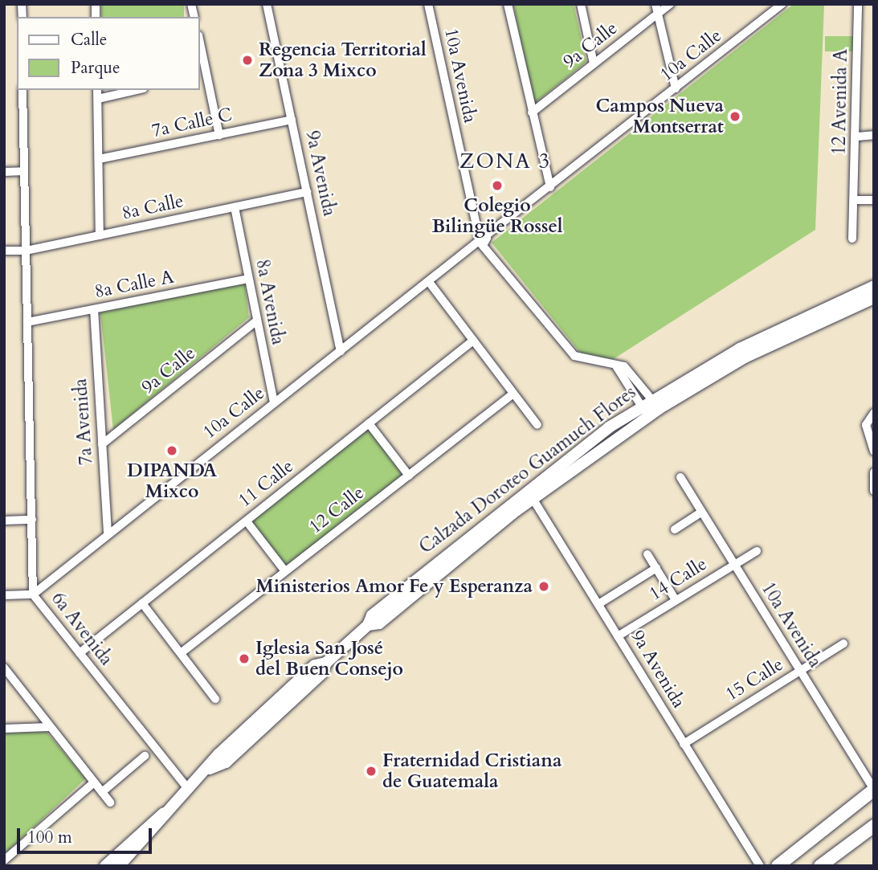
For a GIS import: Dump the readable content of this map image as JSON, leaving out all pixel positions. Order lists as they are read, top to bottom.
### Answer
{
  "streets": {
    "main road": ["Calzada Doroteo Guamuch Flores"],
    "street": [
      "9a Calle",
      "10a Calle",
      "10a Avenida",
      "12 Avenida A",
      "7a Calle C",
      "9a Avenida",
      "8a Calle",
      "8a Calle A",
      "8a Avenida",
      "7a Avenida",
      "11 Calle",
      "12 Calle",
      "14 Calle",
      "6a Avenida",
      "15 Calle"
    ]
  },
  "crossings": [
    ["9a Calle", "8a Avenida"],
    ["9a Calle", "7a Avenida"],
    ["10a Calle", "10a Avenida"],
    ["10a Calle", "9a Avenida"],
    ["10a Calle", "8a Avenida"],
    ["10a Calle", "7a Avenida"],
    ["10a Calle", "6a Avenida"],
    ["10a Avenida", "Calzada Doroteo Guamuch Flores"],
    ["10a Avenida", "14 Calle"],
    ["10a Avenida", "15 Calle"],
    ["7a Calle C", "9a Avenida"],
    ["9a Avenida", "8a Calle"],
    ["9a Avenida", "Calzada Doroteo Guamuch Flores"],
    ["9a Avenida", "14 Calle"],
    ["9a Avenida", "15 Calle"],
    ["8a Calle", "8a Avenida"],
    ["8a Calle", "6a Avenida"],
    ["8a Calle A", "8a Avenida"],
    ["8a Calle A", "7a Avenida"],
    ["8a Calle A", "6a Avenida"],
    ["Calzada Doroteo Guamuch Flores", "6a Avenida"],
    ["11 Calle", "6a Avenida"]
  ],
  "districts": ["ZONA 3"],
  "places": [
    "Regencia Territorial Zona 3 Mixco",
    "Campos Nueva Montserrat",
    "Colegio Bilingüe Rossel",
    "DIPANDA Mixco",
    "Ministerios Amor Fe y Esperanza",
    "Iglesia San José del Buen Consejo",
    "Fraternidad Cristiana de Guatemala"
  ],
  "legend": ["Calle", "Parque"],
  "scale_bar": "100 m"
}
